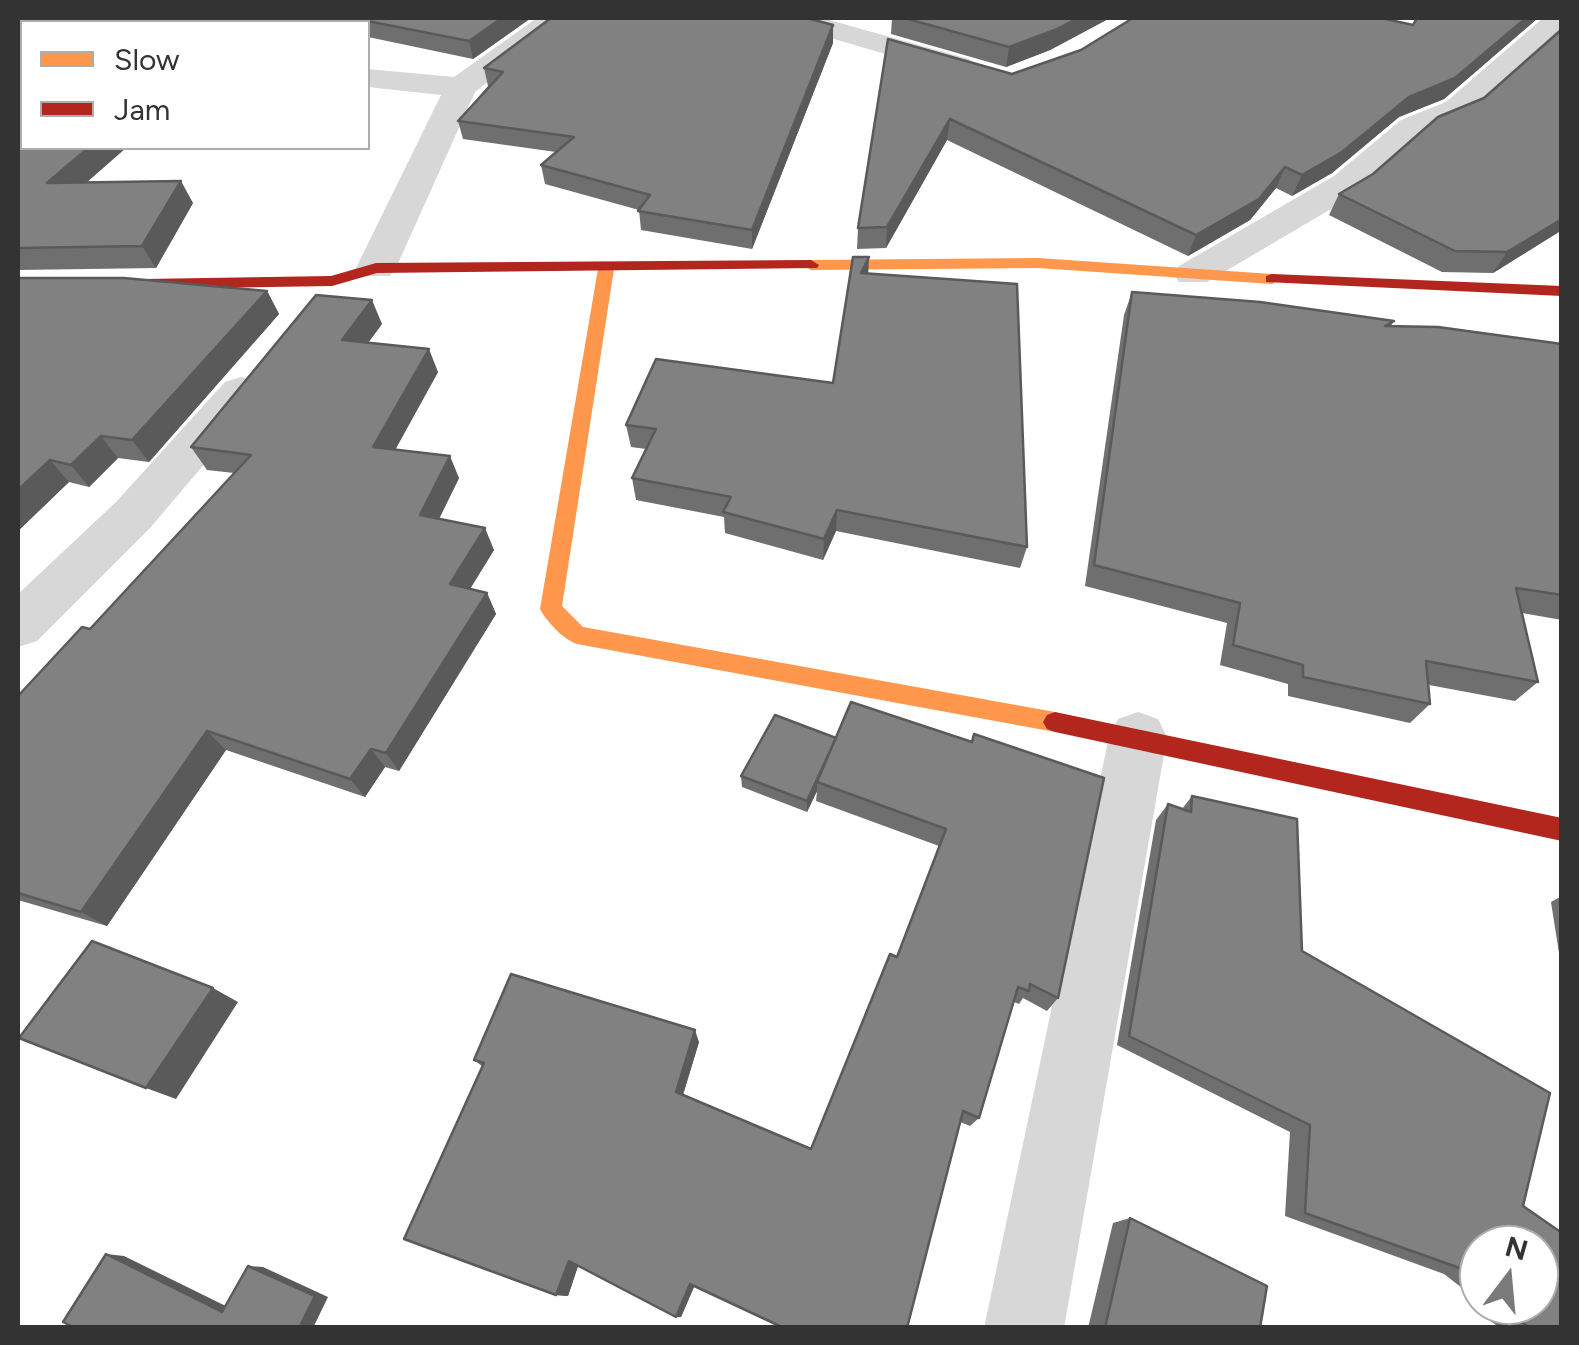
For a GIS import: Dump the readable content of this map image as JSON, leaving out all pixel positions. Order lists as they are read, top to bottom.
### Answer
{
  "legend": ["Slow", "Jam"],
  "north": "top"
}
